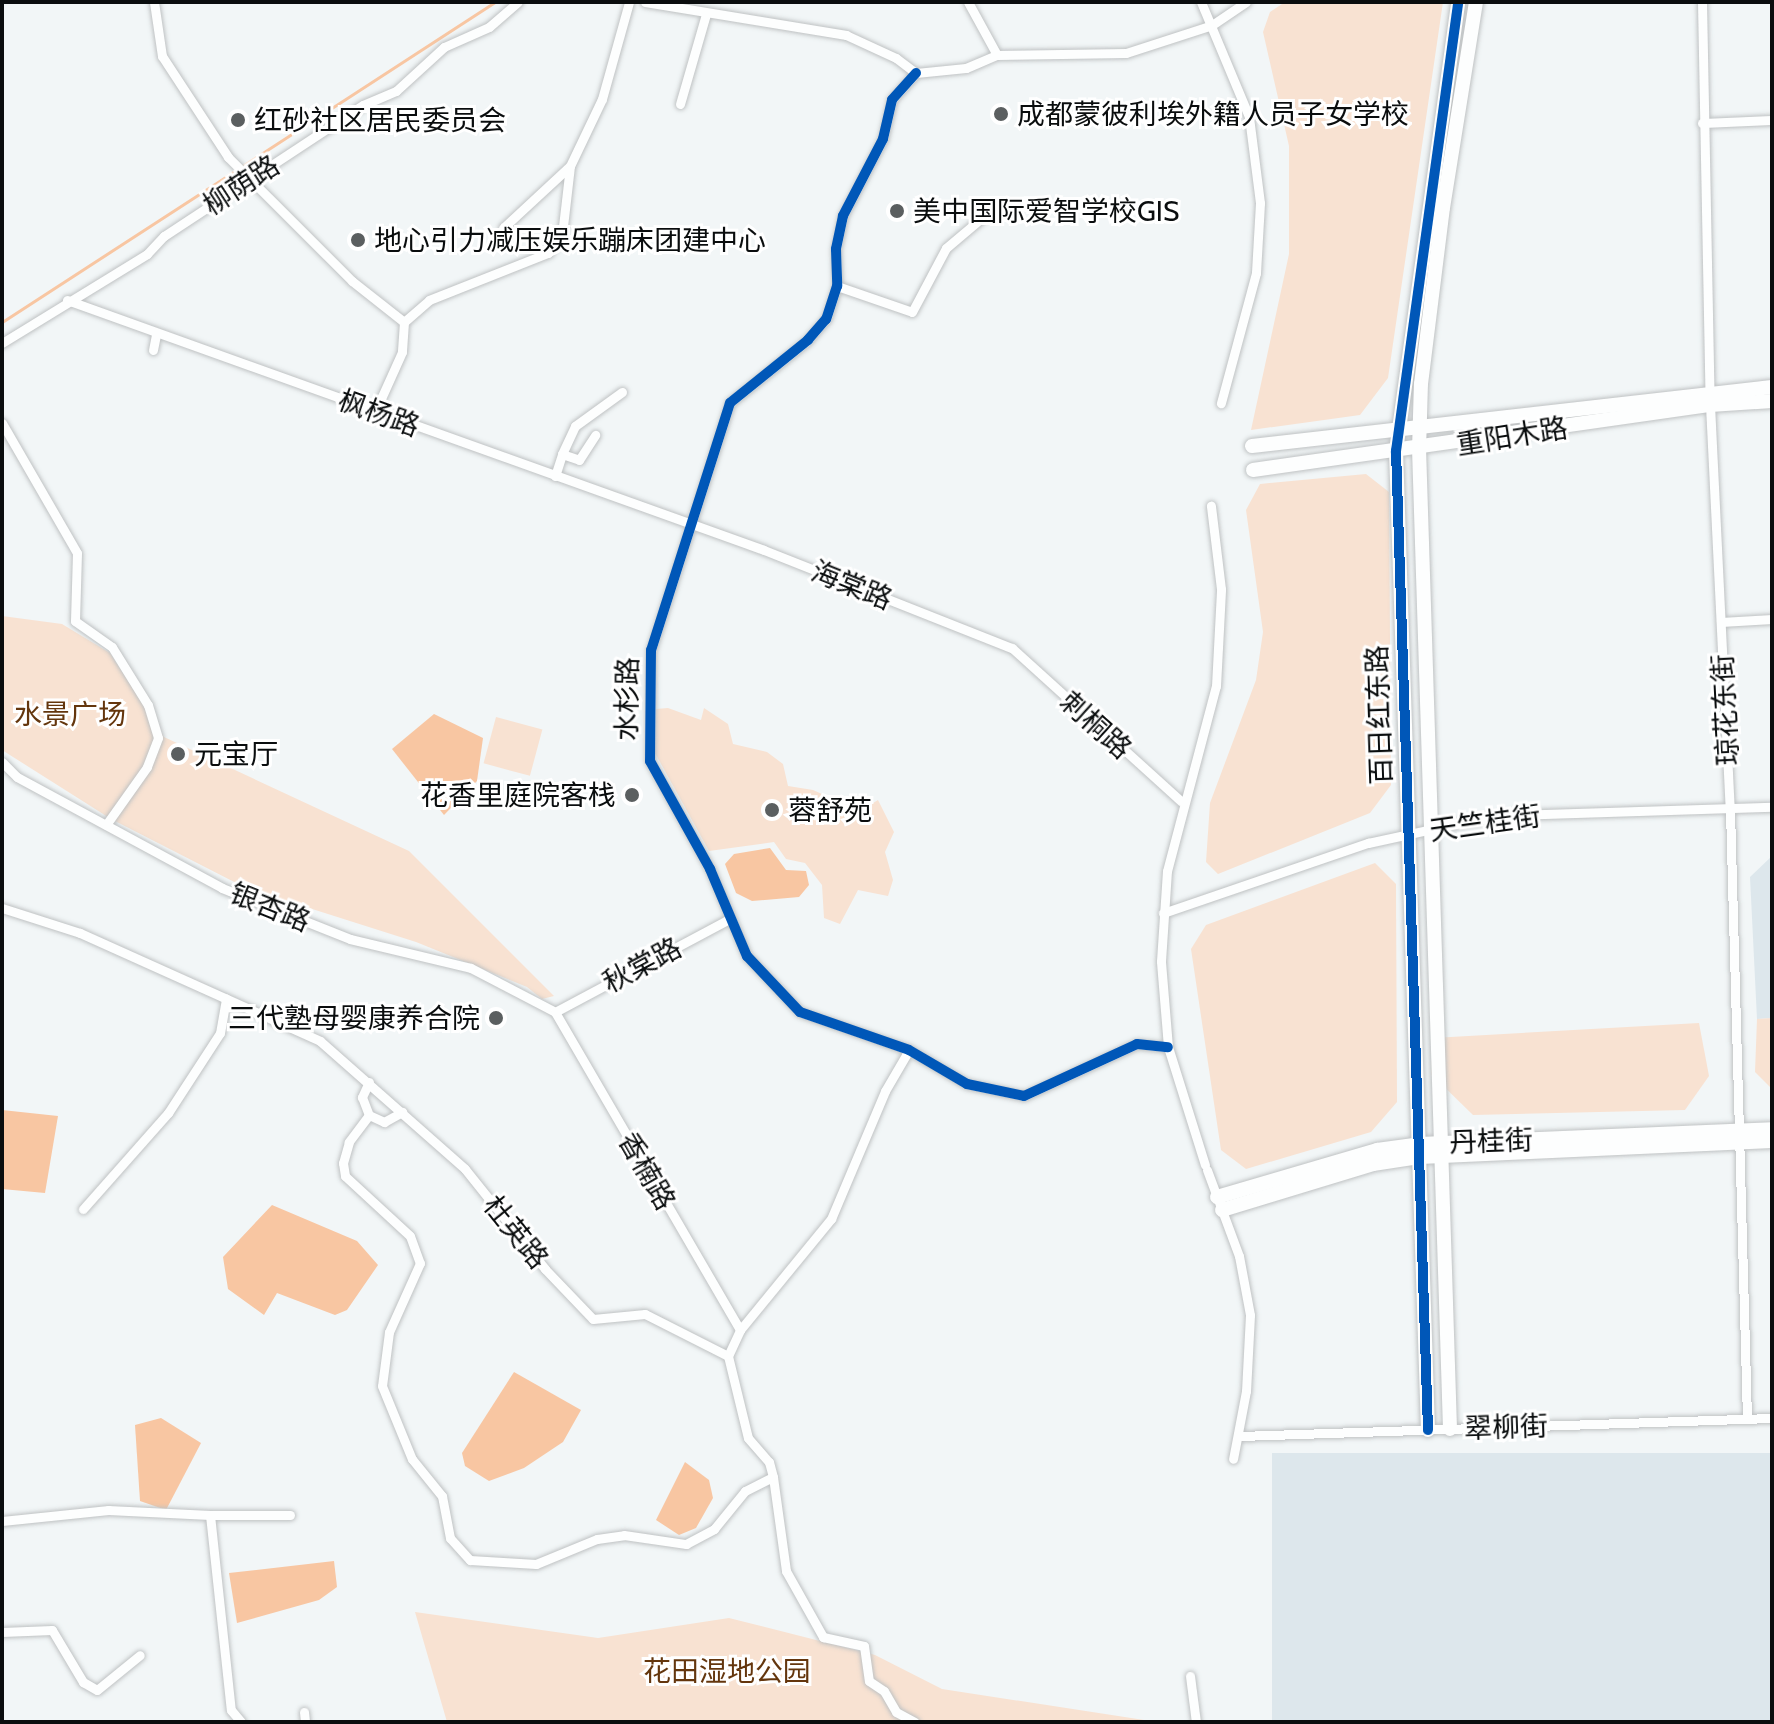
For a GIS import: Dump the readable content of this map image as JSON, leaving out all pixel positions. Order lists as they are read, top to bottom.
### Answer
{
  "streets": {
    "street": [
      "柳荫路",
      "枫杨路",
      "重阳木路",
      "海棠路",
      "水杉路",
      "琼花东街",
      "百日红东路",
      "刺桐路",
      "天竺桂街",
      "银杏路",
      "秋棠路",
      "丹桂街",
      "香楠路",
      "杜英路",
      "翠柳街"
    ]
  },
  "crossings": [
    ["柳荫路", "枫杨路"],
    ["枫杨路", "海棠路"],
    ["枫杨路", "水杉路"],
    ["重阳木路", "琼花东街"],
    ["重阳木路", "百日红东路"],
    ["海棠路", "水杉路"],
    ["海棠路", "刺桐路"],
    ["水杉路", "秋棠路"],
    ["琼花东街", "天竺桂街"],
    ["琼花东街", "丹桂街"],
    ["琼花东街", "翠柳街"],
    ["百日红东路", "天竺桂街"],
    ["百日红东路", "丹桂街"],
    ["百日红东路", "翠柳街"],
    ["银杏路", "秋棠路"],
    ["银杏路", "香楠路"],
    ["秋棠路", "香楠路"]
  ],
  "parks": ["水景广场", "花田湿地公园"],
  "places": [
    "成都蒙彼利埃外籍人员子女学校",
    "红砂社区居民委员会",
    "美中国际爱智学校GIS",
    "地心引力减压娱乐蹦床团建中心",
    "元宝厅",
    "花香里庭院客栈",
    "蓉舒苑",
    "三代塾母婴康养合院"
  ]
}
